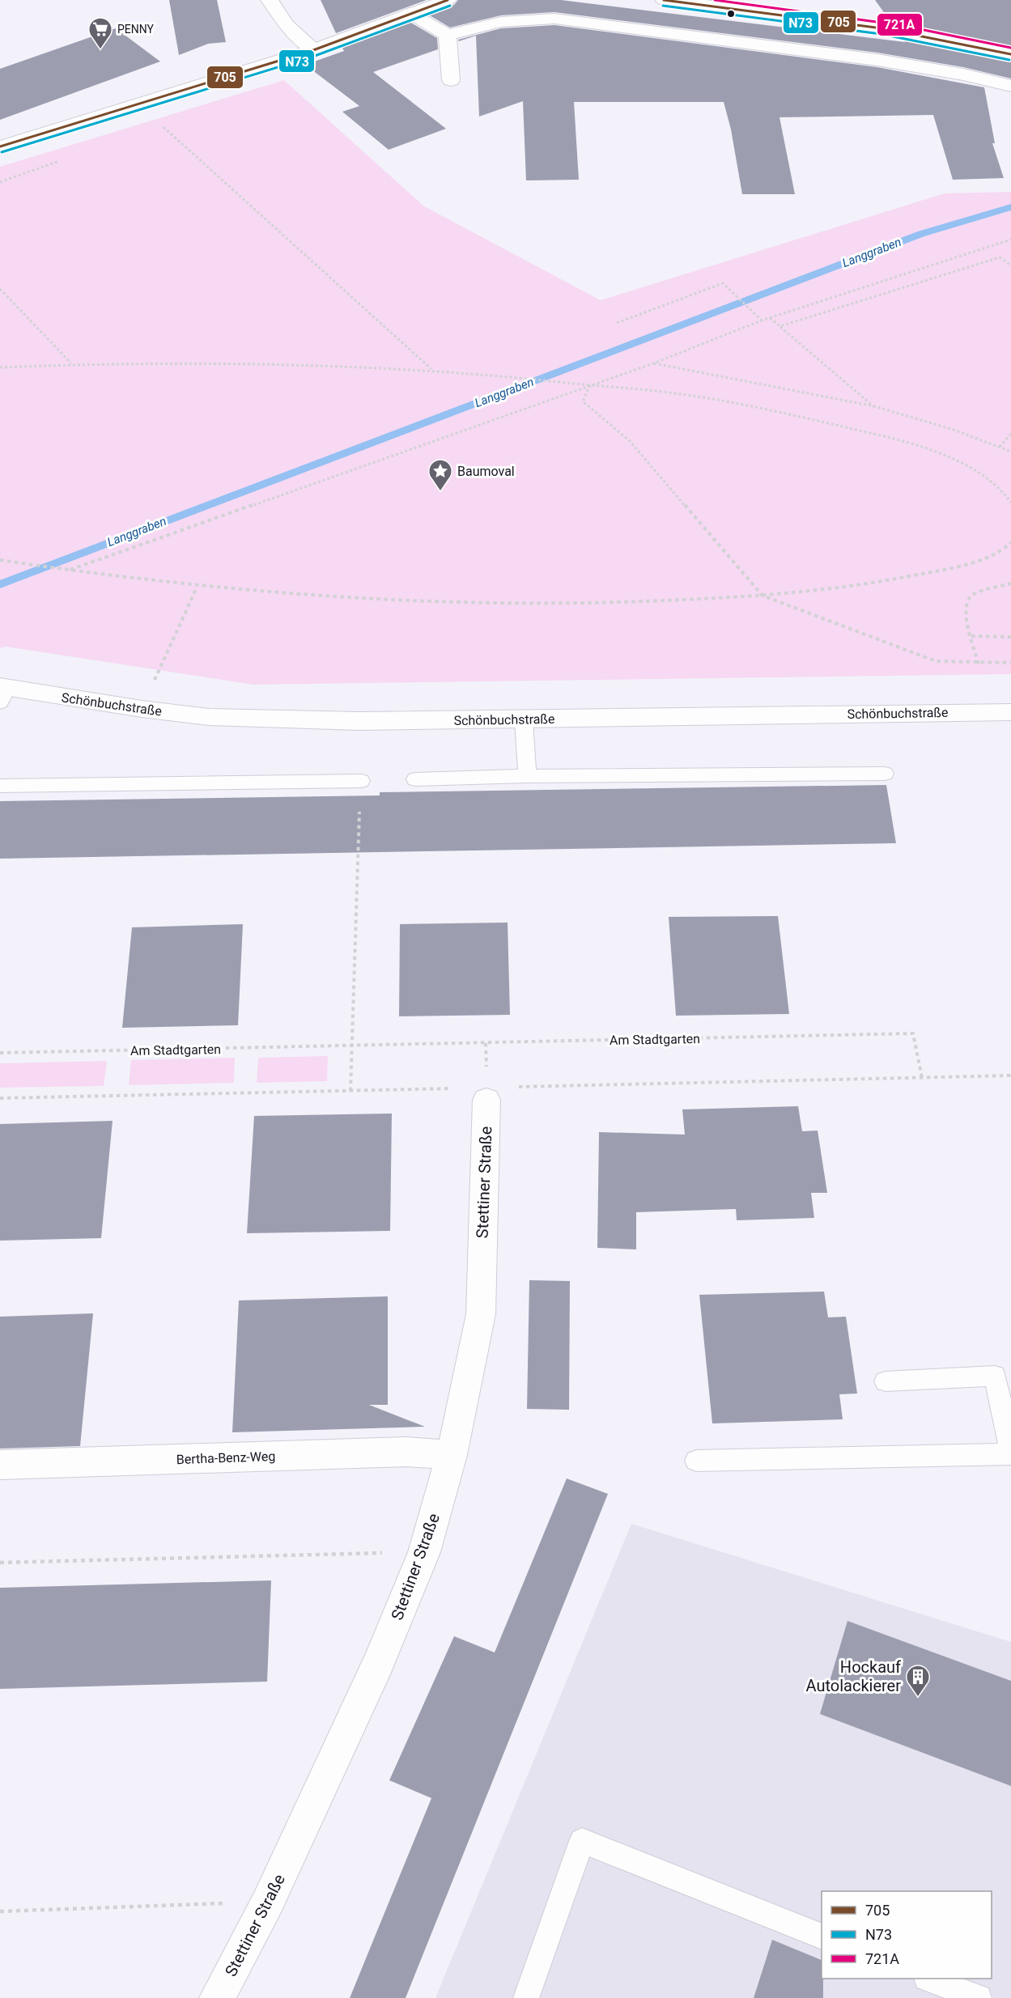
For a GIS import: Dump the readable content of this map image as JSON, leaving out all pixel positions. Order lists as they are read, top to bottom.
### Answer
{
  "streets": {
    "street": ["Schönbuchstraße", "Stettiner Straße", "Bertha-Benz-Weg"],
    "path": ["Am Stadtgarten"]
  },
  "crossings": [
    ["Stettiner Straße", "Bertha-Benz-Weg"]
  ],
  "water": ["Langgraben"],
  "places": {
    "supermarket": ["PENNY"],
    "place": ["Baumoval"],
    "building": ["Hockauf Autolackierer"]
  },
  "lines": ["transit line 705", "transit line 721A", "transit line N73"],
  "legend": ["705", "N73", "721A"]
}
